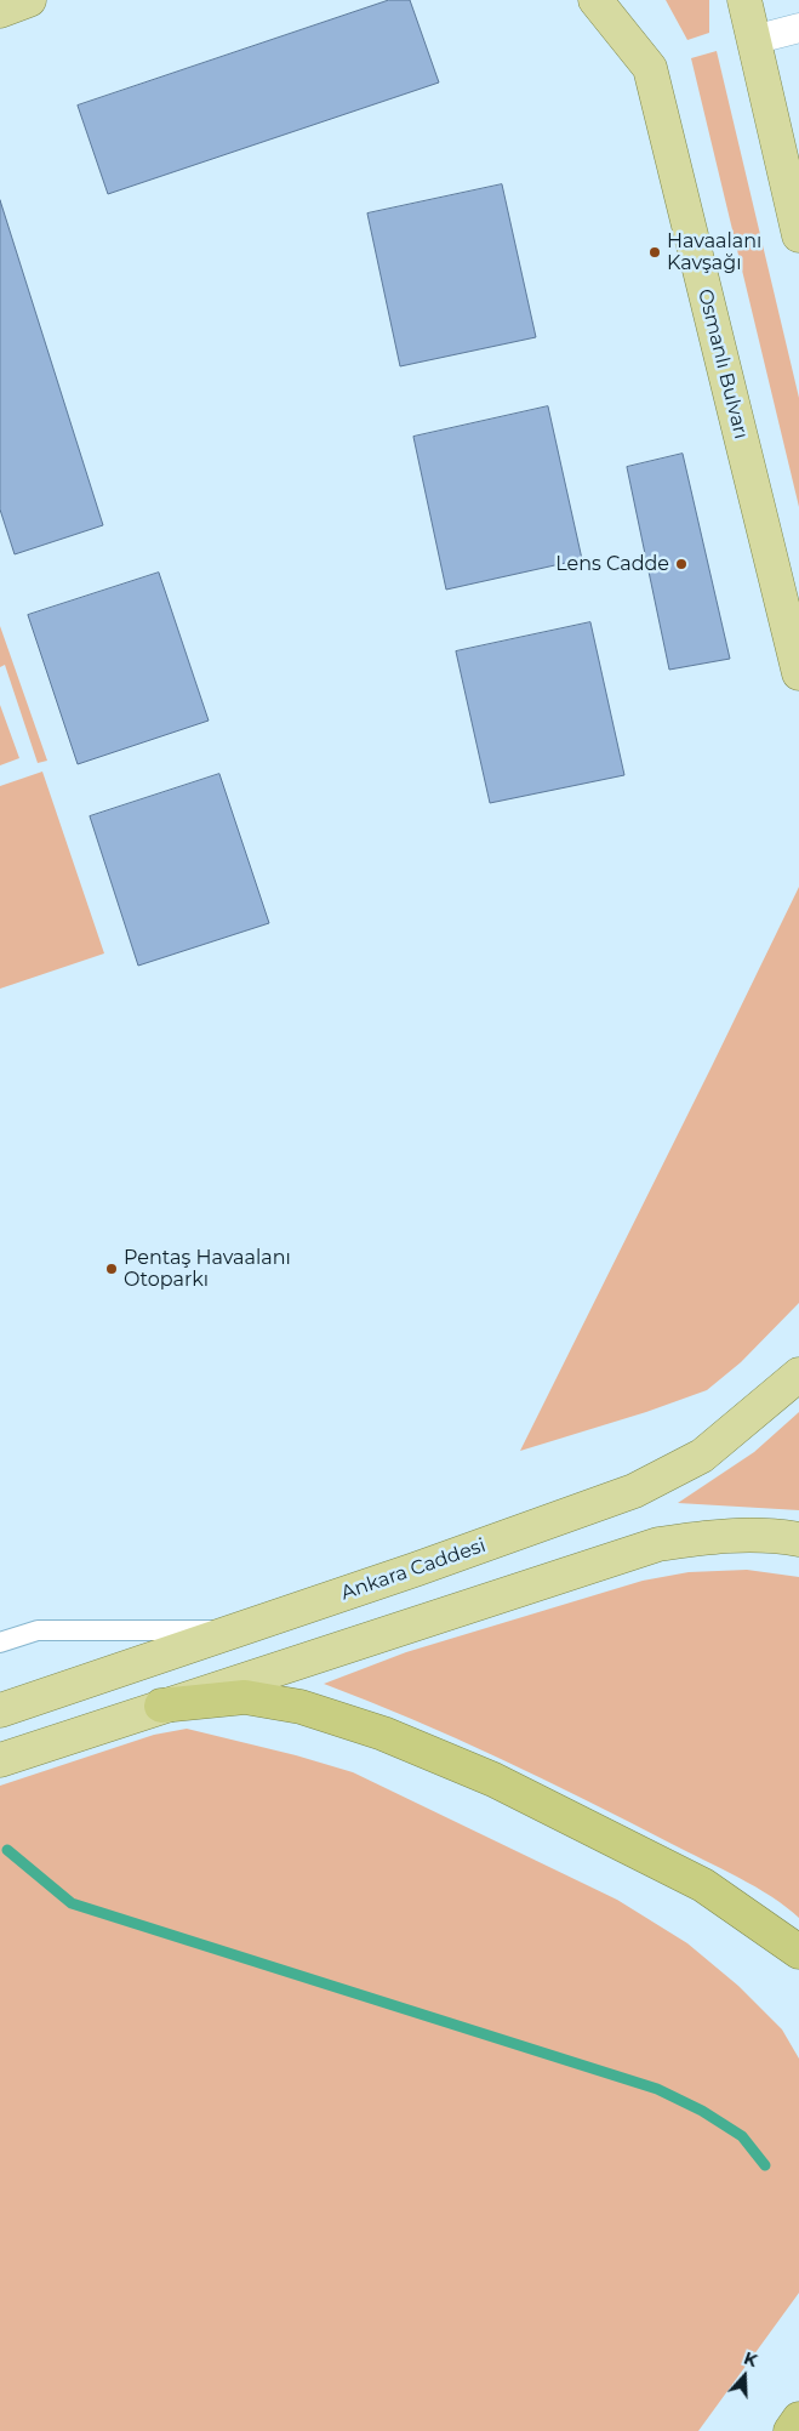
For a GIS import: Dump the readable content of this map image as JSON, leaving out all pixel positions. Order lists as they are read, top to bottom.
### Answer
{
  "streets": {
    "main road": ["Osmanlı Bulvarı", "Ankara Caddesi"]
  },
  "places": ["Havaalanı Kavşağı", "Lens Cadde", "Pentaş Havaalanı Otoparkı"],
  "north": "top"
}
